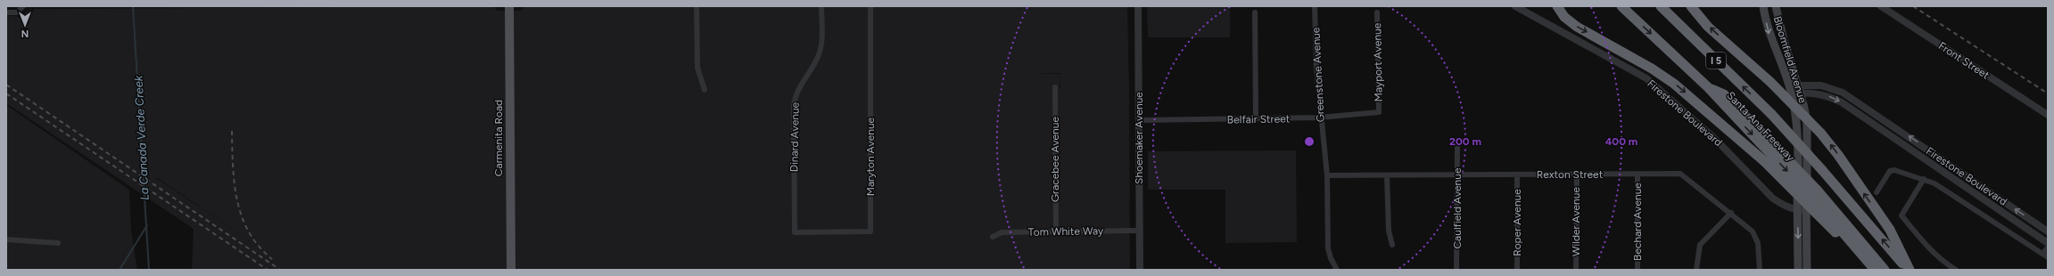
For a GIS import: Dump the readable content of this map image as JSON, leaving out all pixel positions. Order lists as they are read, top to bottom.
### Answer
{
  "streets": {
    "highway": ["I 5", "Santa Ana Freeway"],
    "main road": ["Bloomfield Avenue", "Carmenita Road"],
    "street": [
      "Front Street",
      "Mayport Avenue",
      "Greenstone Avenue",
      "Firestone Boulevard",
      "Belfair Street",
      "Dinard Avenue",
      "Shoemaker Avenue",
      "Maryton Avenue",
      "Gracebee Avenue",
      "Rexton Street",
      "Caulfield Avenue",
      "Wilder Avenue",
      "Bechard Avenue",
      "Roper Avenue",
      "Tom White Way"
    ]
  },
  "crossings": [
    ["Bloomfield Avenue", "Firestone Boulevard"],
    ["Mayport Avenue", "Belfair Street"],
    ["Greenstone Avenue", "Belfair Street"],
    ["Greenstone Avenue", "Rexton Street"],
    ["Belfair Street", "Shoemaker Avenue"],
    ["Dinard Avenue", "Maryton Avenue"],
    ["Shoemaker Avenue", "Tom White Way"],
    ["Gracebee Avenue", "Tom White Way"],
    ["Rexton Street", "Caulfield Avenue"],
    ["Rexton Street", "Wilder Avenue"],
    ["Rexton Street", "Bechard Avenue"],
    ["Rexton Street", "Roper Avenue"]
  ],
  "water": ["La Canada Verde Creek"],
  "north": "bottom",
  "rings": ["200 m", "400 m"]
}
